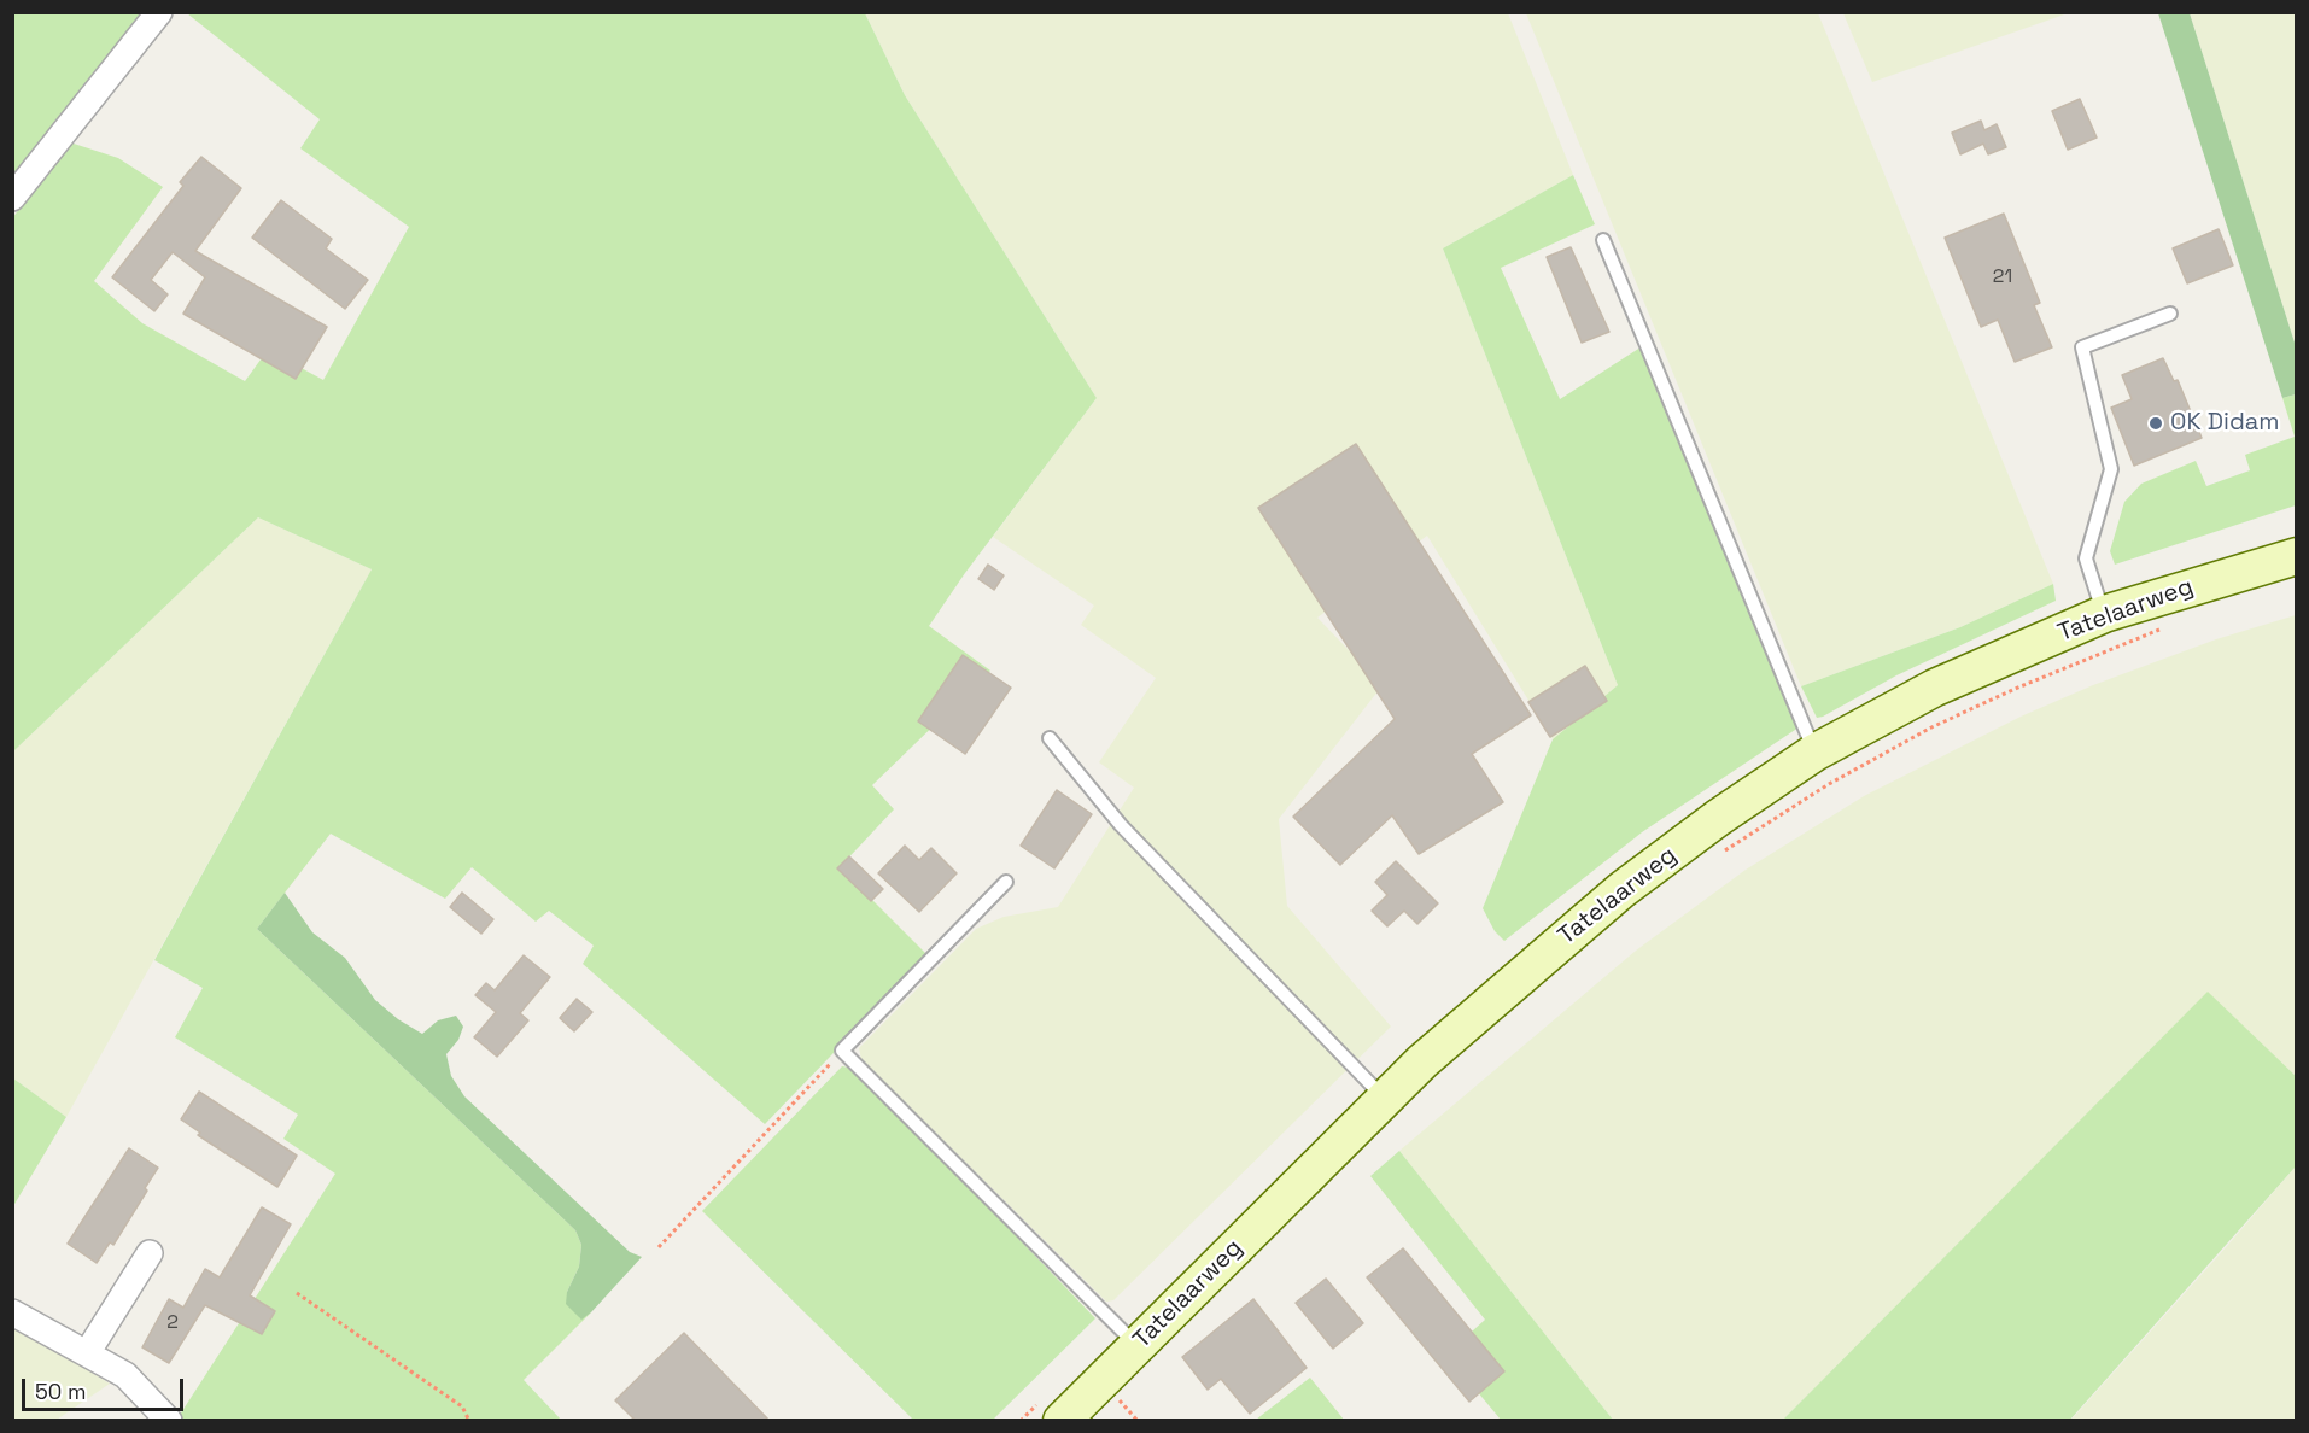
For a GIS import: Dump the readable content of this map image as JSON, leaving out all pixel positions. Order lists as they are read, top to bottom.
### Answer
{
  "streets": {
    "main road": ["Tatelaarweg"]
  },
  "places": ["OK Didam"],
  "house_numbers": ["21", "2"],
  "scale_bar": "50 m"
}
